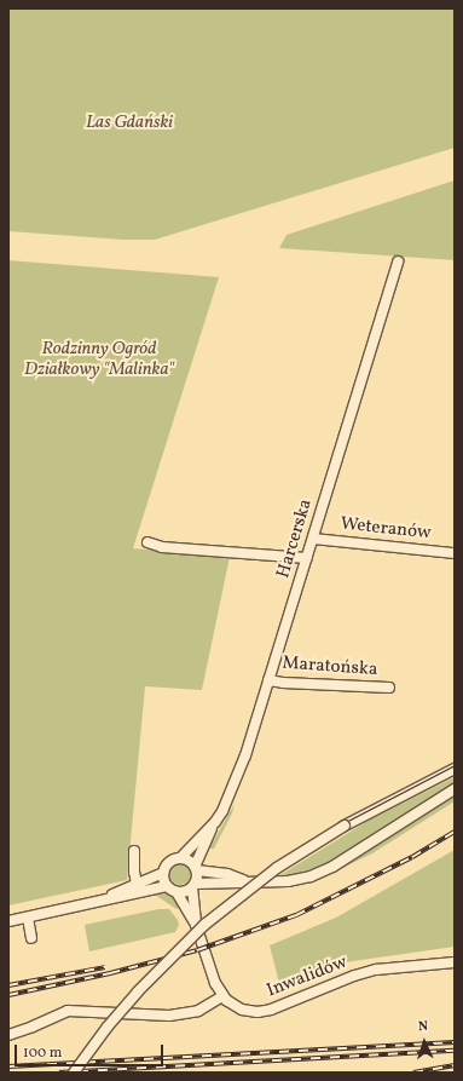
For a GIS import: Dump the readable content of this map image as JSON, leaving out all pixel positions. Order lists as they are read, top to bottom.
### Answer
{
  "streets": {
    "street": [
      "Weteranów",
      "Harcerska",
      "Maratońska",
      "Inwalidów"
    ]
  },
  "crossings": [
    ["Weteranów", "Harcerska"],
    ["Harcerska", "Maratońska"]
  ],
  "parks": ["Las Gdański", "Rodzinny Ogród Działkowy \"Malinka\""],
  "scale_bar": "100 m",
  "north": "top"
}
